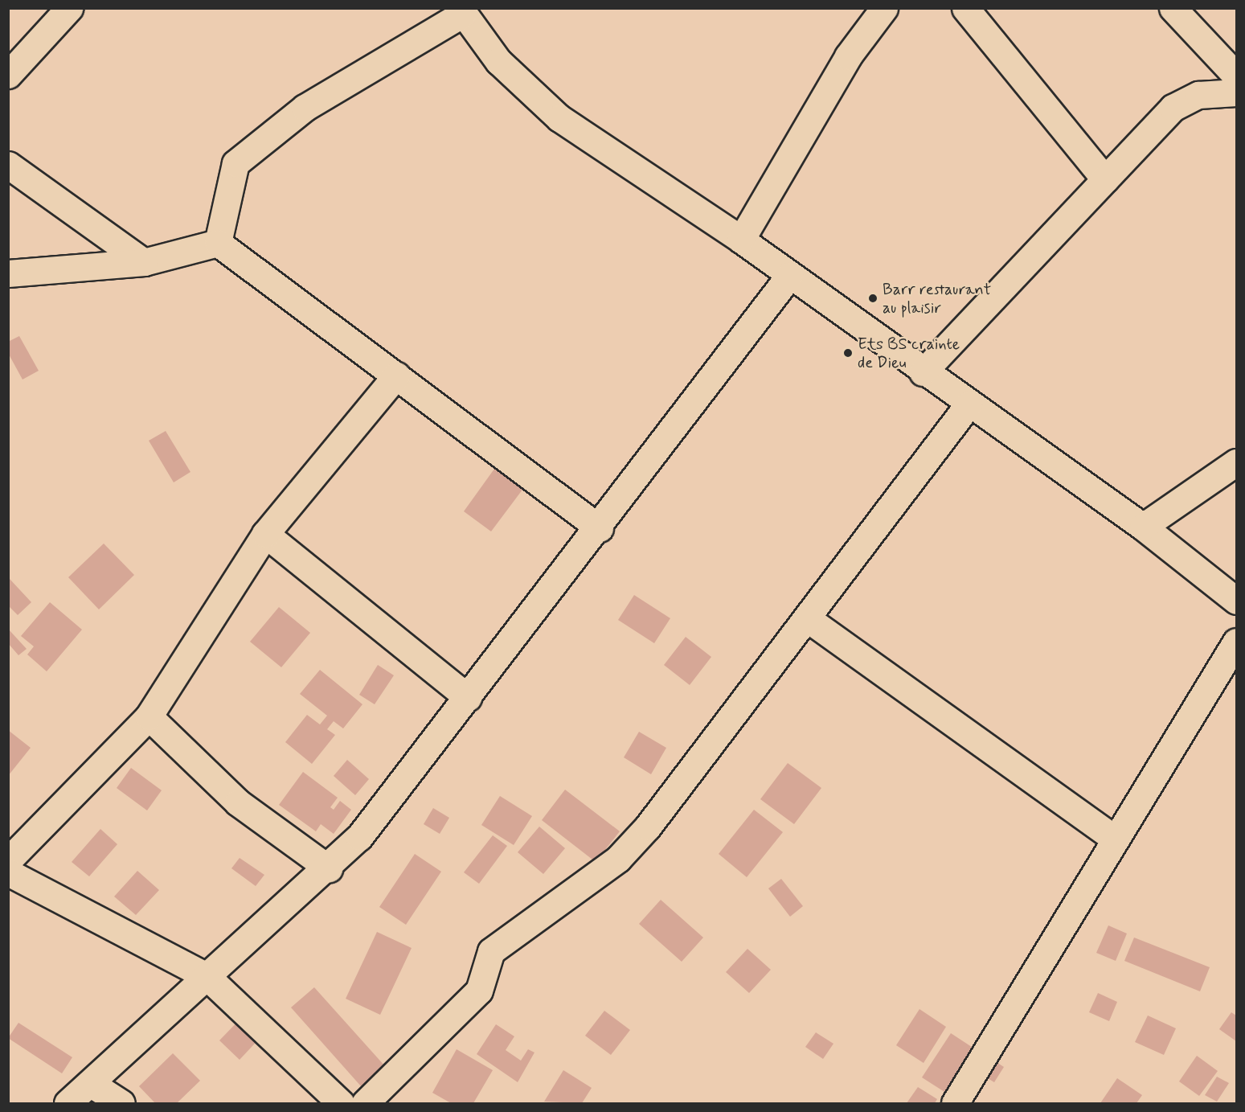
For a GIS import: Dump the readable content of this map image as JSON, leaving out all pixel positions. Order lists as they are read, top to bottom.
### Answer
{
  "places": ["Barr restaurant au plaisir", "Ets BS crainte de Dieu"]
}
